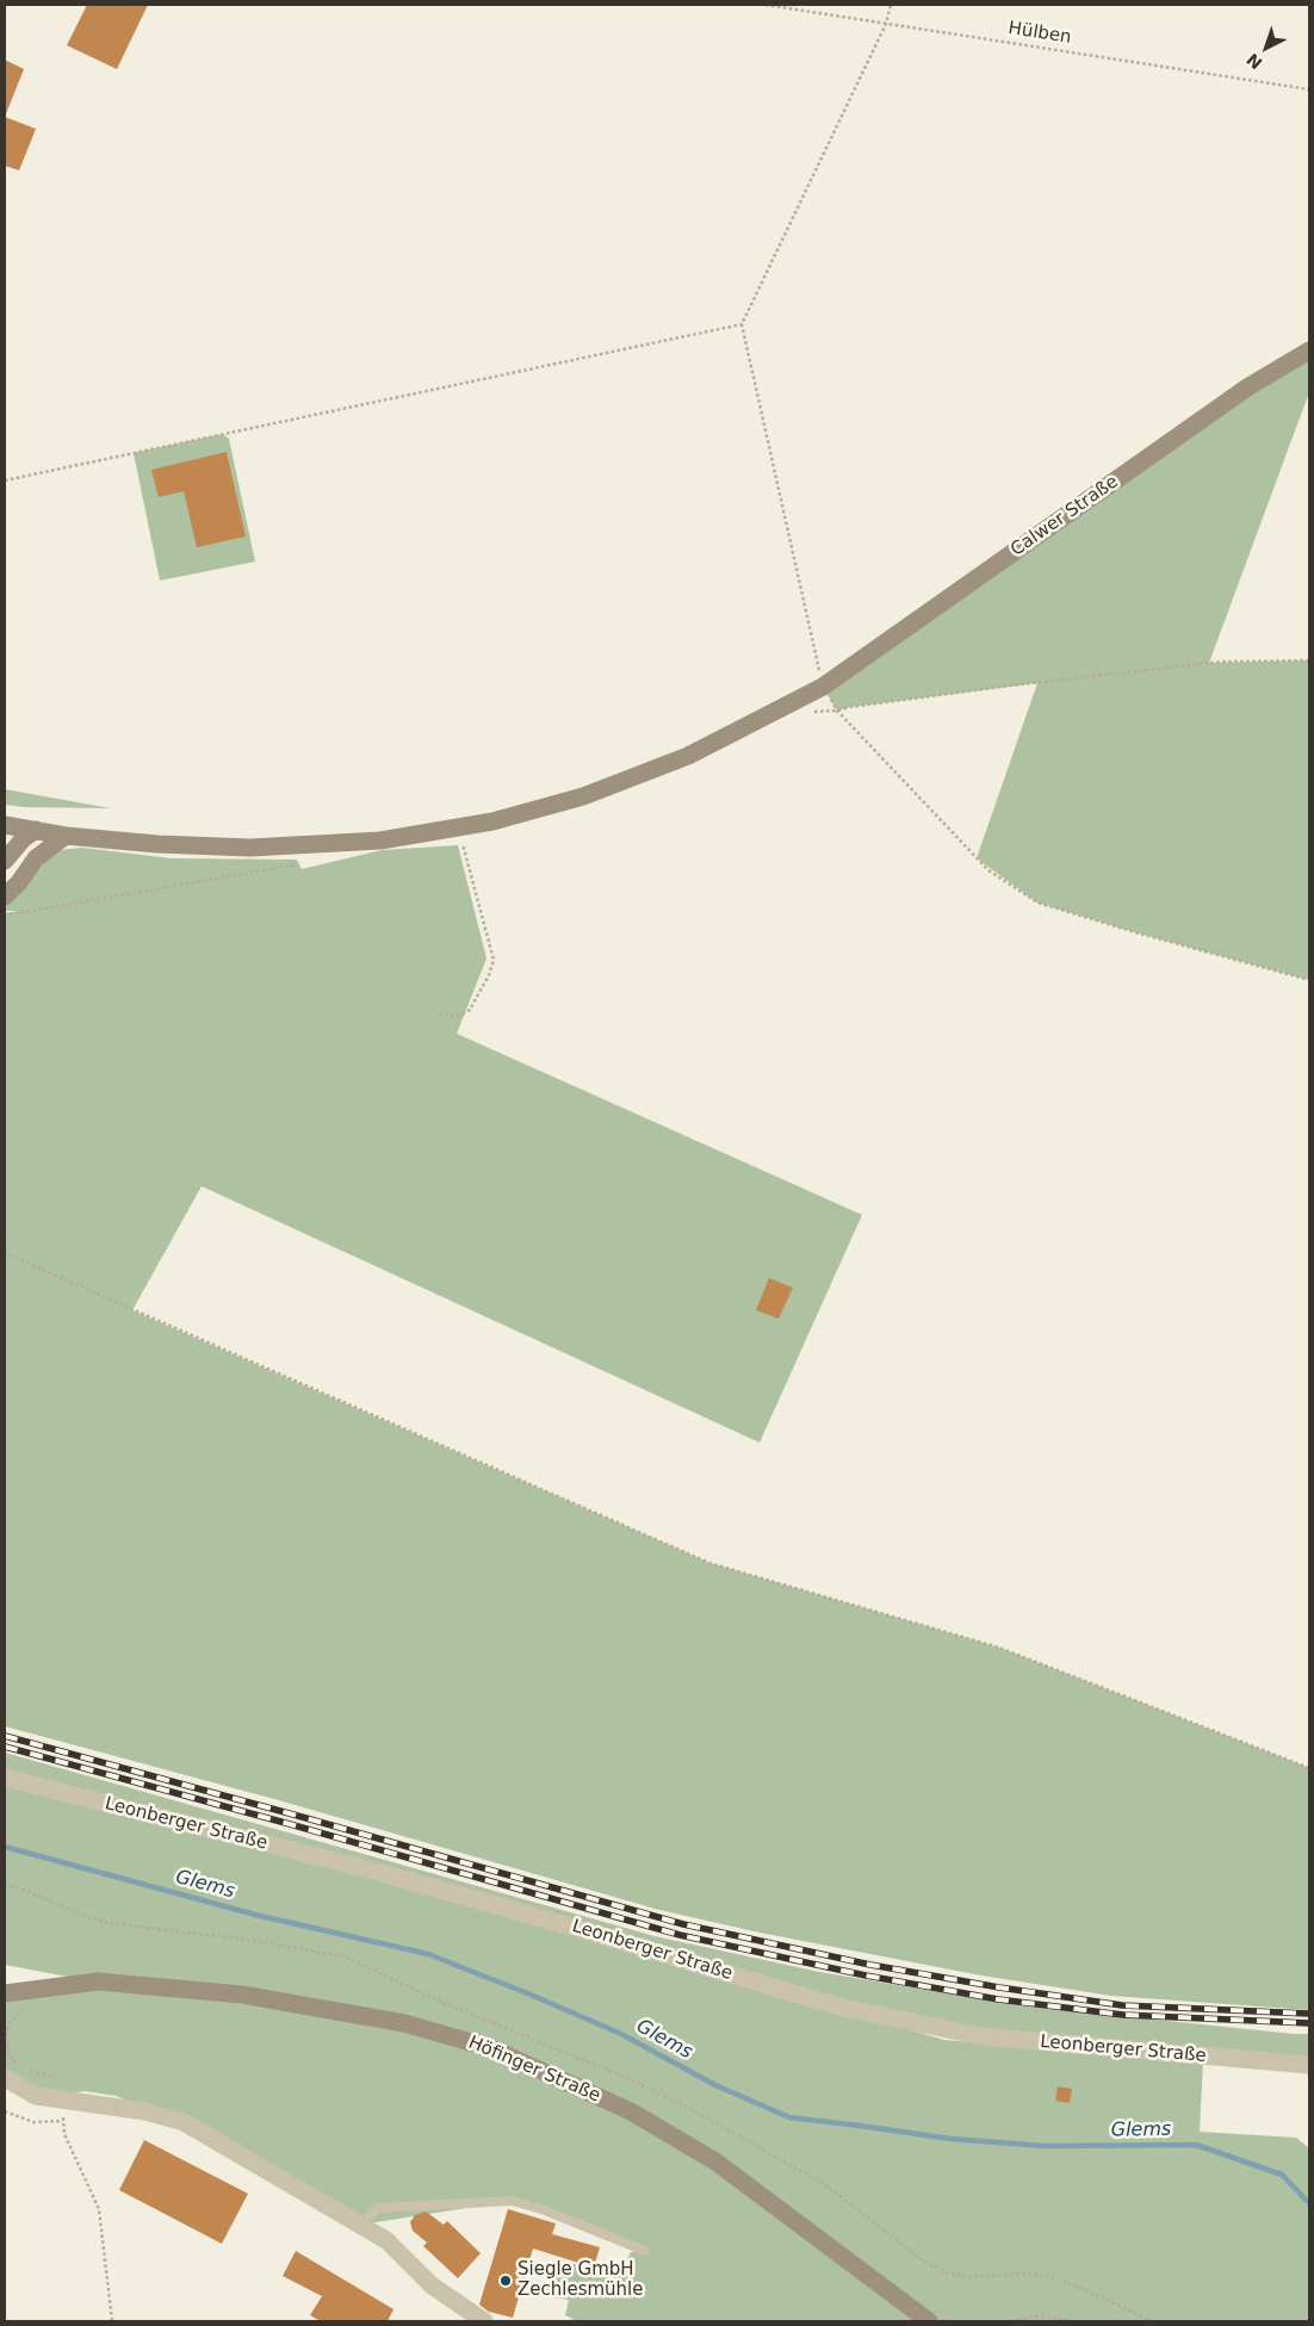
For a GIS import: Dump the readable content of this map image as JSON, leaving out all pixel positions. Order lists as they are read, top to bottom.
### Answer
{
  "streets": {
    "main road": ["Calwer Straße", "Höfinger Straße"],
    "street": ["Leonberger Straße"],
    "path": ["Hülben"]
  },
  "water": ["Glems"],
  "places": ["Siegle GmbH Zechlesmühle"],
  "north": "bottom left"
}
